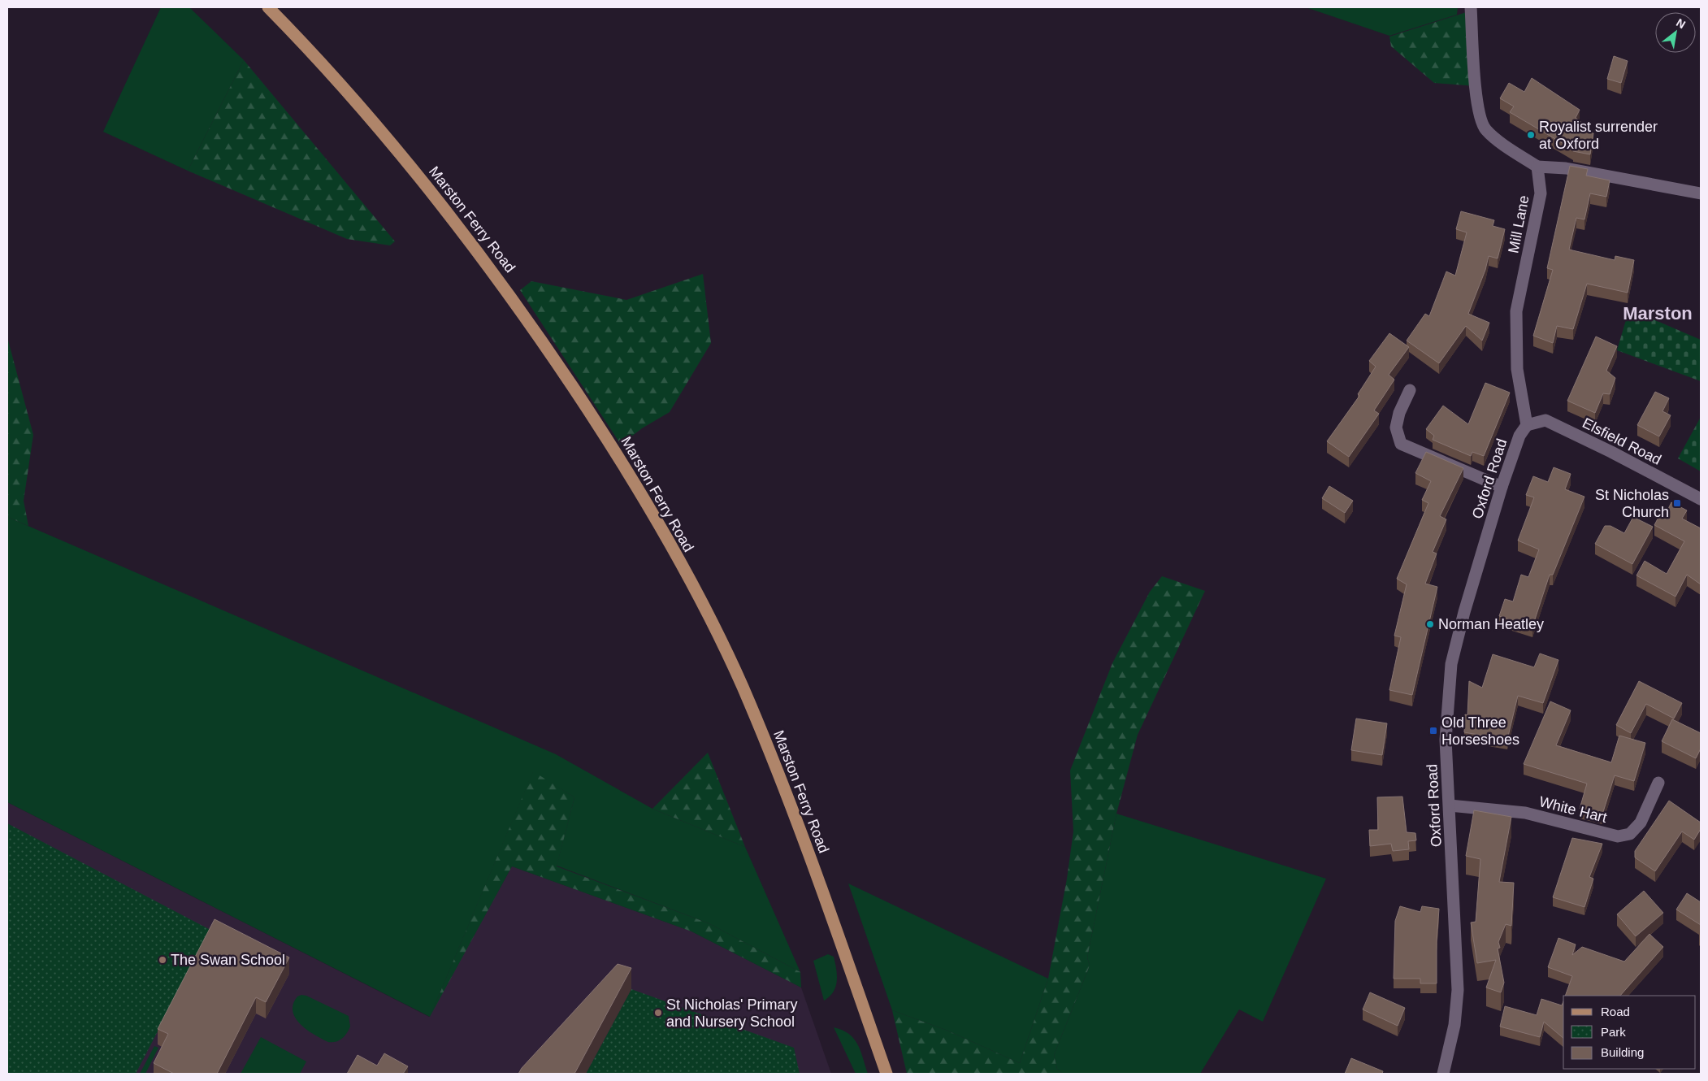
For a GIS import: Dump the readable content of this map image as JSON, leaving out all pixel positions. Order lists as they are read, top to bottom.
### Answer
{
  "streets": {
    "main road": ["Marston Ferry Road"],
    "street": [
      "Mill Lane",
      "Elsfield Road",
      "Oxford Road",
      "White Hart"
    ]
  },
  "crossings": [
    ["Mill Lane", "Elsfield Road"],
    ["Mill Lane", "Oxford Road"],
    ["Elsfield Road", "Oxford Road"],
    ["Oxford Road", "White Hart"]
  ],
  "districts": ["Marston"],
  "places": {
    "other": [
      "Royalist surrender at Oxford",
      "Norman Heatley",
      "The Swan School",
      "St Nicholas' Primary and Nursery School"
    ],
    "transit": ["St Nicholas Church", "Old Three Horseshoes"]
  },
  "legend": ["Road", "Park", "Building"],
  "north": "top right"
}
